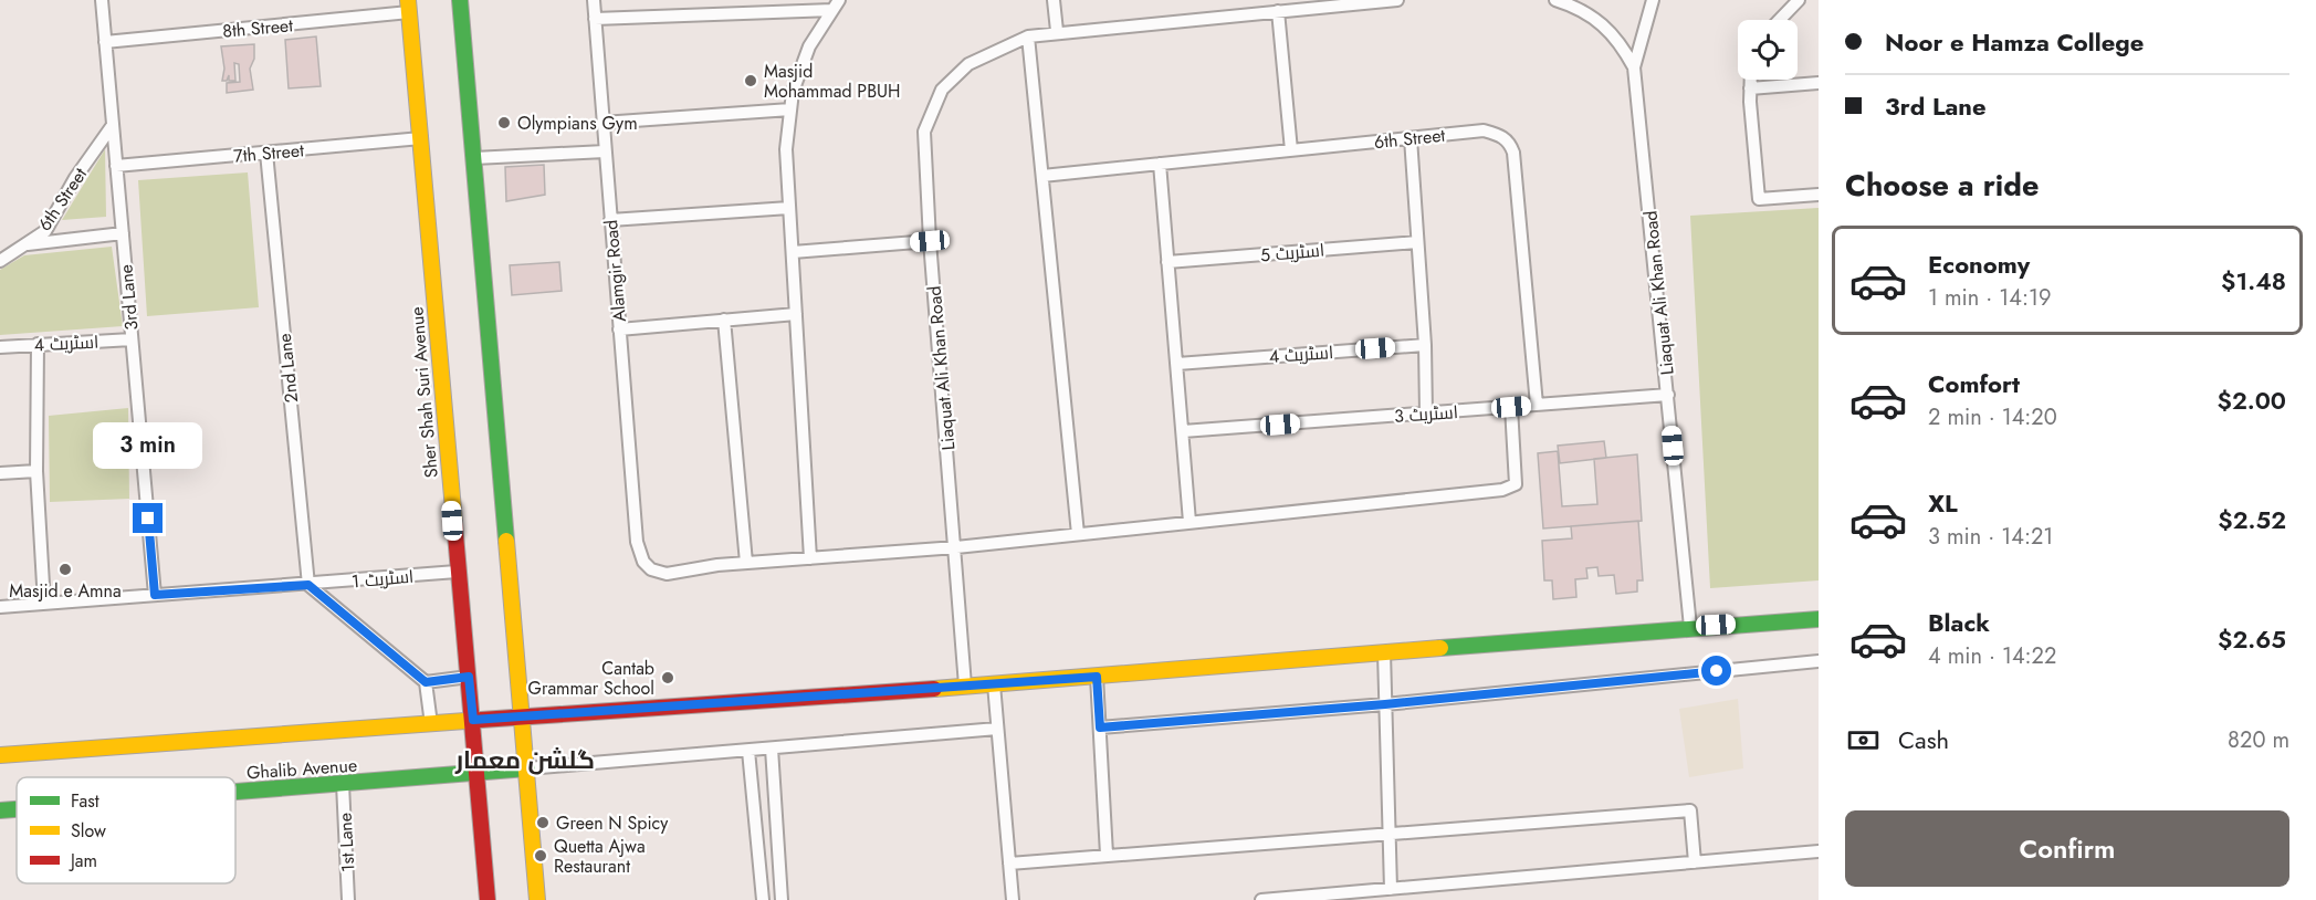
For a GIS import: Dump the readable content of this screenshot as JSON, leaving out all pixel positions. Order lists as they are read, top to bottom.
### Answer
{
  "streets": {
    "street": [
      "8th Street",
      "6th Street",
      "7th Street",
      "اسٹریٹ 5",
      "Alamgir Road",
      "Liaquat Ali Khan Road",
      "3rd Lane",
      "اسٹریٹ 4",
      "2nd Lane",
      "Sher Shah Suri Avenue",
      "اسٹریٹ 3",
      "اسٹریٹ 1",
      "Ghalib Avenue",
      "1st Lane"
    ]
  },
  "crossings": [
    ["8th Street", "3rd Lane"],
    ["8th Street", "Sher Shah Suri Avenue"],
    ["6th Street", "3rd Lane"],
    ["6th Street", "اسٹریٹ 3"],
    ["7th Street", "3rd Lane"],
    ["7th Street", "2nd Lane"],
    ["7th Street", "Sher Shah Suri Avenue"],
    ["Liaquat Ali Khan Road", "اسٹریٹ 3"],
    ["Liaquat Ali Khan Road", "Ghalib Avenue"],
    ["3rd Lane", "اسٹریٹ 4"],
    ["3rd Lane", "اسٹریٹ 1"],
    ["2nd Lane", "اسٹریٹ 1"],
    ["Sher Shah Suri Avenue", "اسٹریٹ 1"],
    ["Sher Shah Suri Avenue", "Ghalib Avenue"],
    ["Ghalib Avenue", "1st Lane"]
  ],
  "districts": ["گلشن معمار"],
  "places": [
    "Masjid Mohammad PBUH",
    "Olympians Gym",
    "Masjid e Amna",
    "Cantab Grammar School",
    "Green N Spicy",
    "Quetta Ajwa Restaurant"
  ],
  "legend": ["Fast", "Slow", "Jam"],
  "page": {
    "banner": ["Noor e Hamza College", "3rd Lane"],
    "heading": "Choose a ride",
    "list": [
      {
        "name": "Economy",
        "note": "1 min · 14:19",
        "value": "$1.48"
      },
      {
        "name": "Comfort",
        "note": "2 min · 14:20",
        "value": "$2.00"
      },
      {
        "name": "XL",
        "note": "3 min · 14:21",
        "value": "$2.52"
      },
      {
        "name": "Black",
        "note": "4 min · 14:22",
        "value": "$2.65"
      }
    ],
    "bubble": "3 min",
    "pay": ["Cash", "820 m"],
    "buttons": "Confirm"
  }
}
